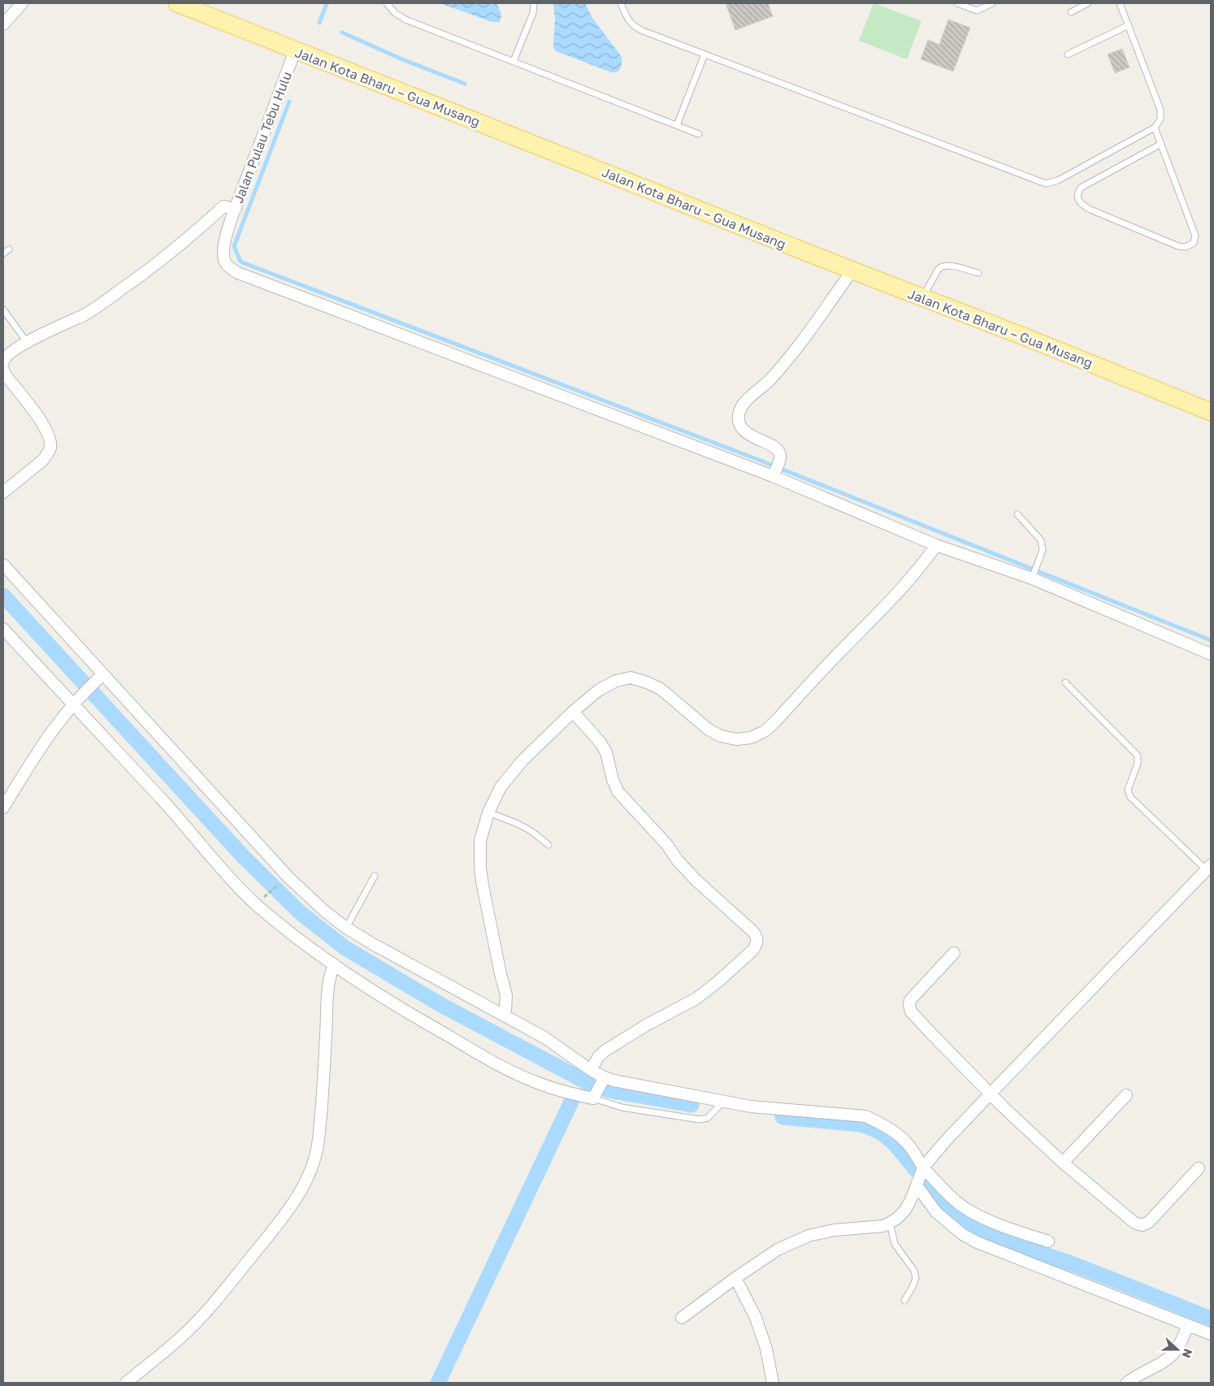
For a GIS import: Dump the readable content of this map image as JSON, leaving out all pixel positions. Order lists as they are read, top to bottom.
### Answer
{
  "streets": {
    "main road": ["Jalan Kota Bharu – Gua Musang"],
    "street": ["Jalan Pulau Tebu Hulu"]
  },
  "crossings": [
    ["Jalan Kota Bharu – Gua Musang", "Jalan Pulau Tebu Hulu"]
  ],
  "north": "right"
}
